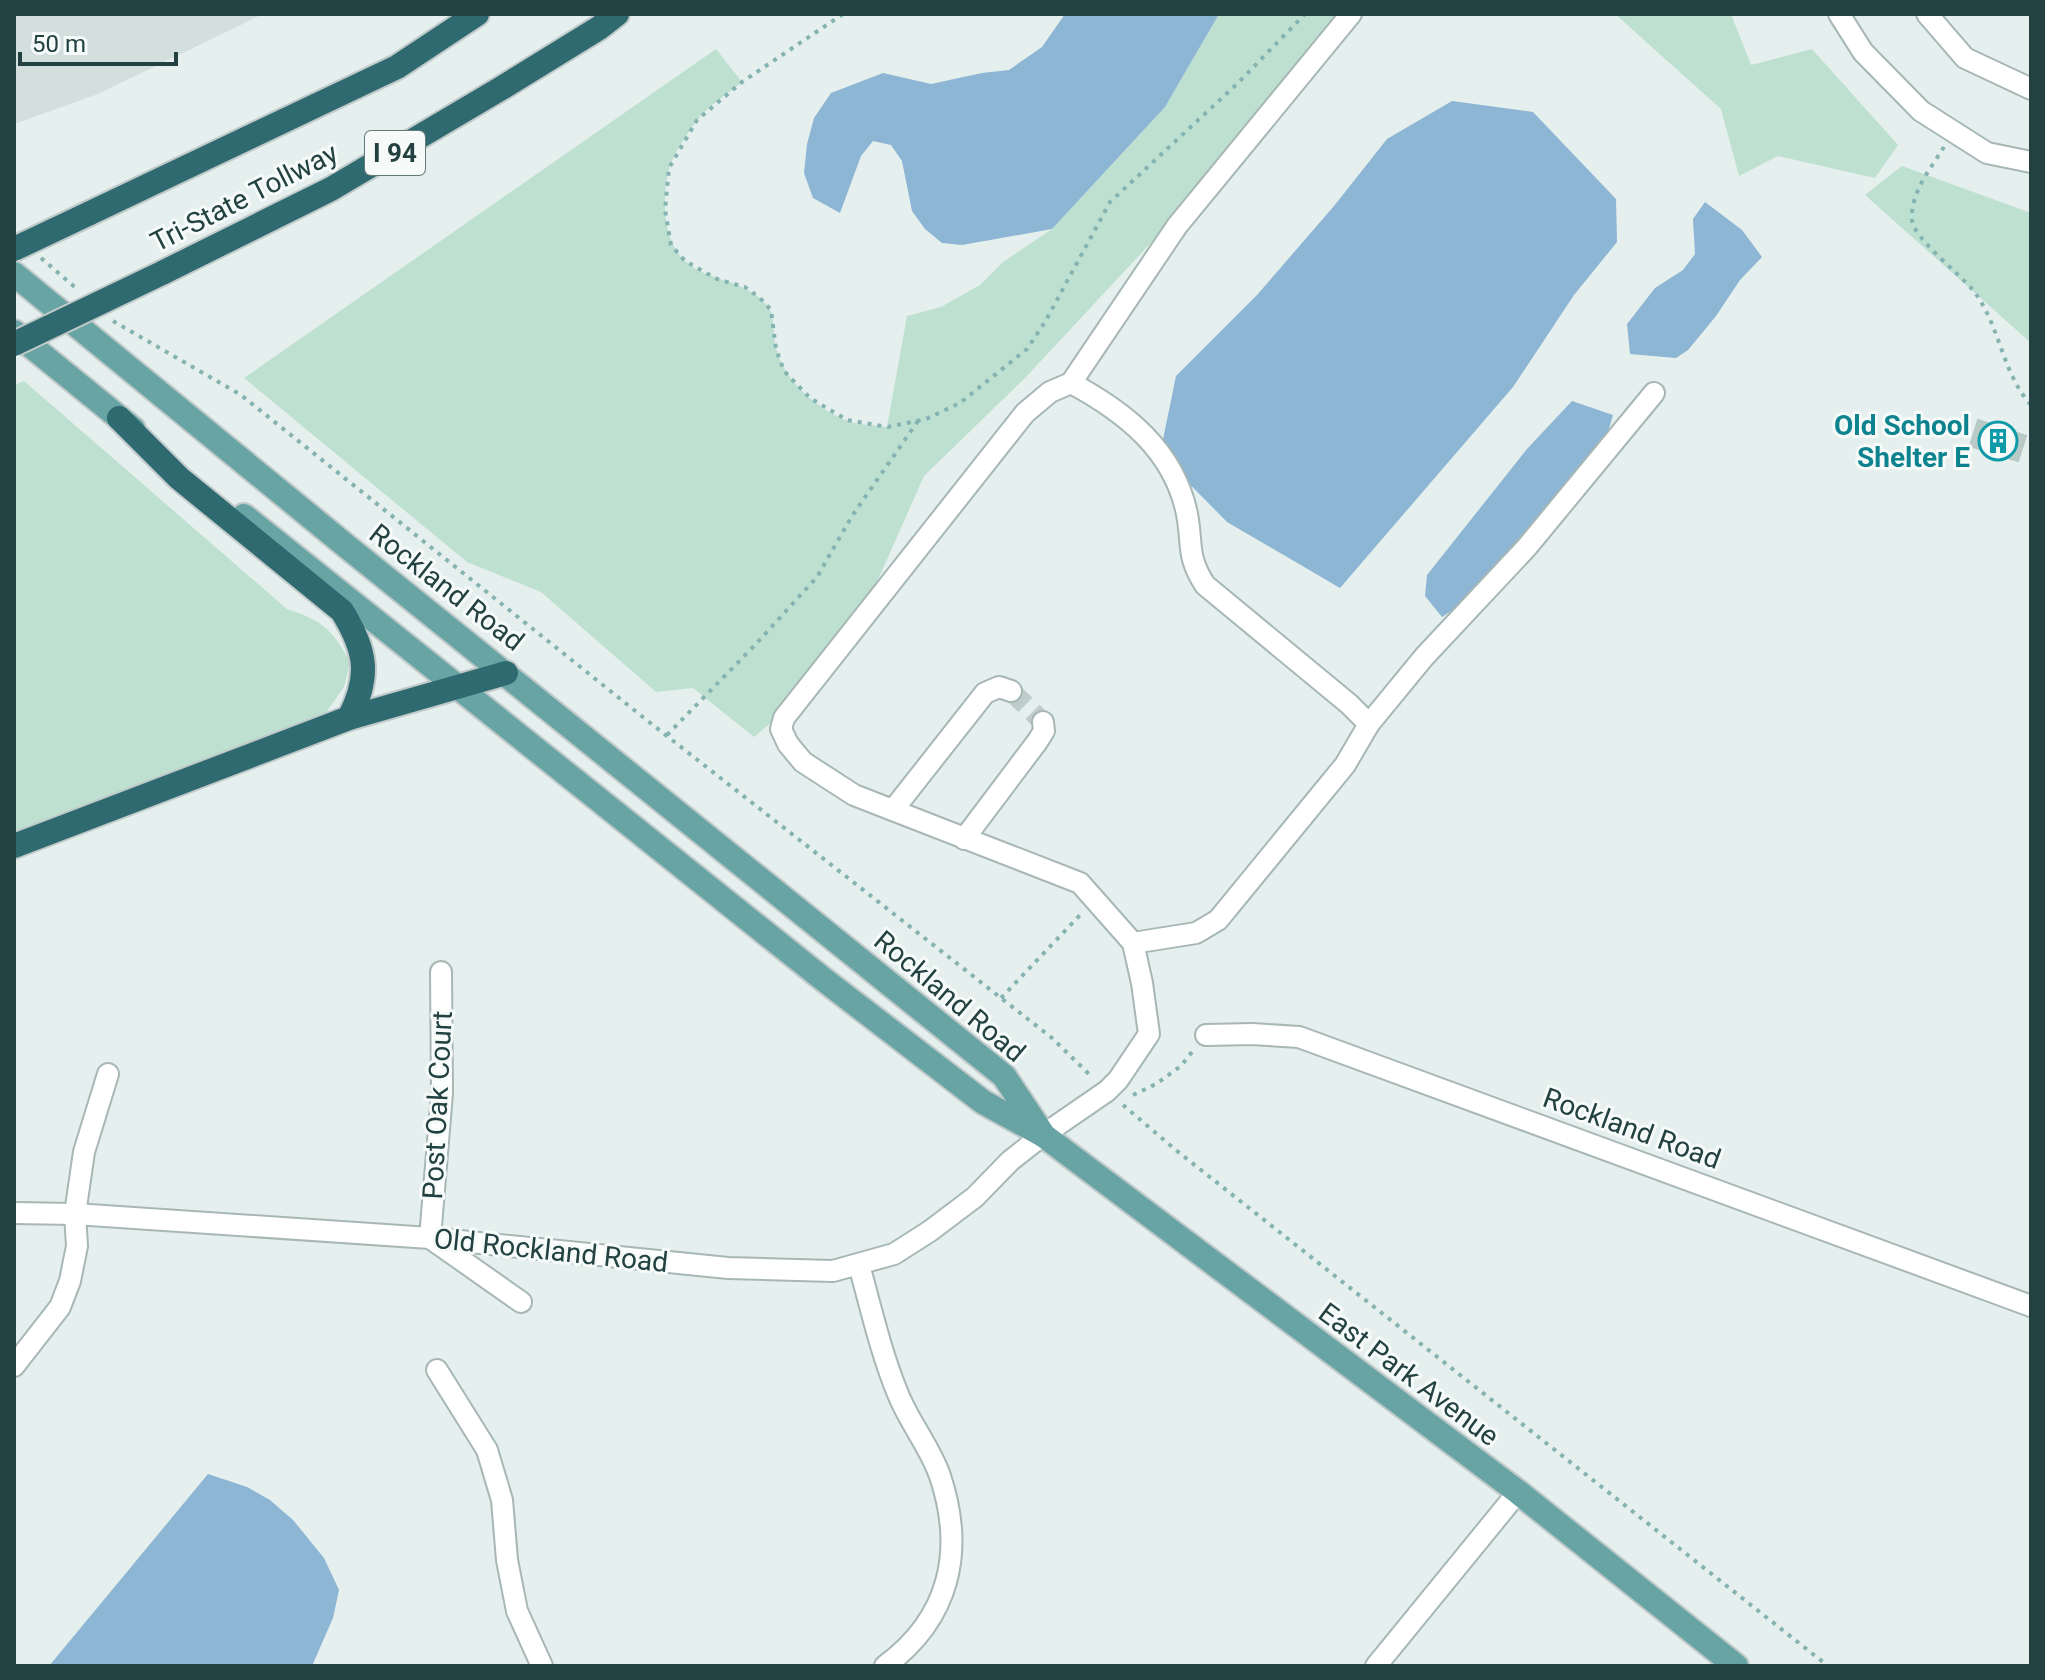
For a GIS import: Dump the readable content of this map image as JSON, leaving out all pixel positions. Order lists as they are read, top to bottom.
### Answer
{
  "streets": {
    "highway": ["I 94", "Tri-State Tollway"],
    "main road": ["Rockland Road", "East Park Avenue"],
    "street": ["Post Oak Court", "Old Rockland Road"]
  },
  "crossings": [
    ["Rockland Road", "Old Rockland Road"],
    ["Rockland Road", "East Park Avenue"],
    ["Post Oak Court", "Old Rockland Road"],
    ["Old Rockland Road", "East Park Avenue"]
  ],
  "places": {
    "building": ["Old School Shelter E"]
  },
  "scale_bar": "50 m"
}
